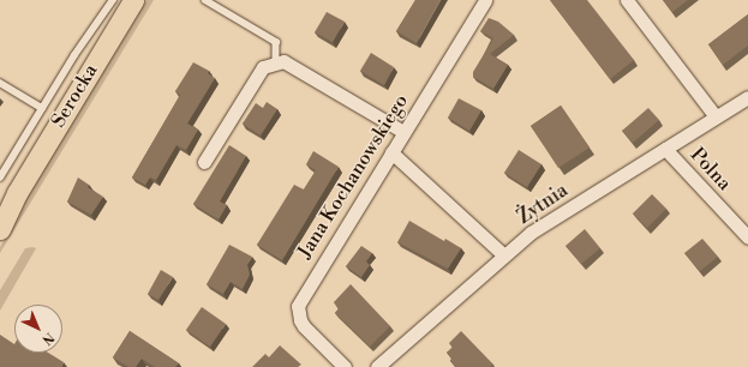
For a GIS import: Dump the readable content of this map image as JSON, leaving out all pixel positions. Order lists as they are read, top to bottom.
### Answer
{
  "streets": {
    "main road": ["Serocka"],
    "street": ["Polna", "Jana Kochanowskiego", "Żytnia"]
  },
  "crossings": [
    ["Polna", "Żytnia"]
  ],
  "north": "bottom right"
}
